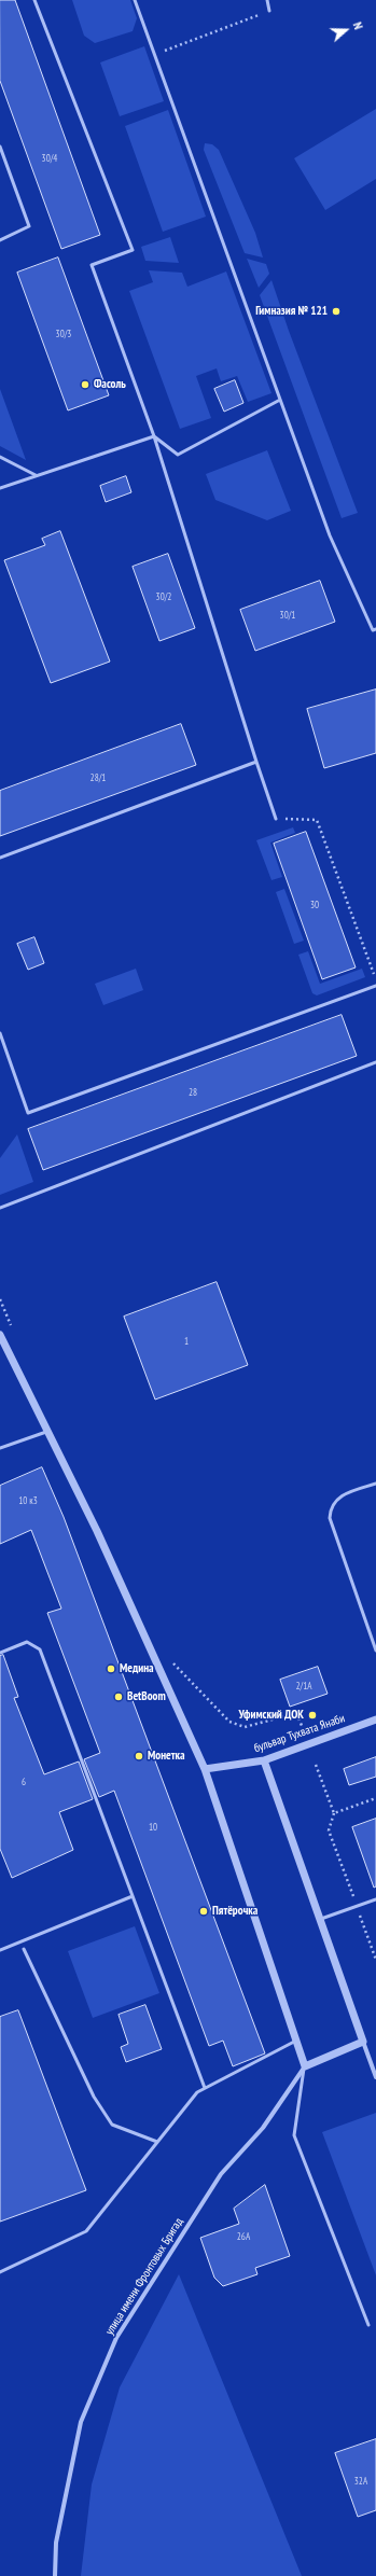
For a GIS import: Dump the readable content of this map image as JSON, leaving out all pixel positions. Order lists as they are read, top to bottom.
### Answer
{
  "streets": {
    "street": ["бульвар Тухвата Янаби", "улица имени Фронтовых Бригад"]
  },
  "places": [
    "Гимназия № 121",
    "Фасоль",
    "Медина",
    "BetBoom",
    "Уфимский ДОК",
    "Монетка",
    "Пятёрочка"
  ],
  "house_numbers": [
    "30/4",
    "30/3",
    "30/2",
    "30/1",
    "28/1",
    "30",
    "28",
    "1",
    "10 к3",
    "2/1А",
    "6",
    "10",
    "26А",
    "32А"
  ],
  "north": "right"
}
